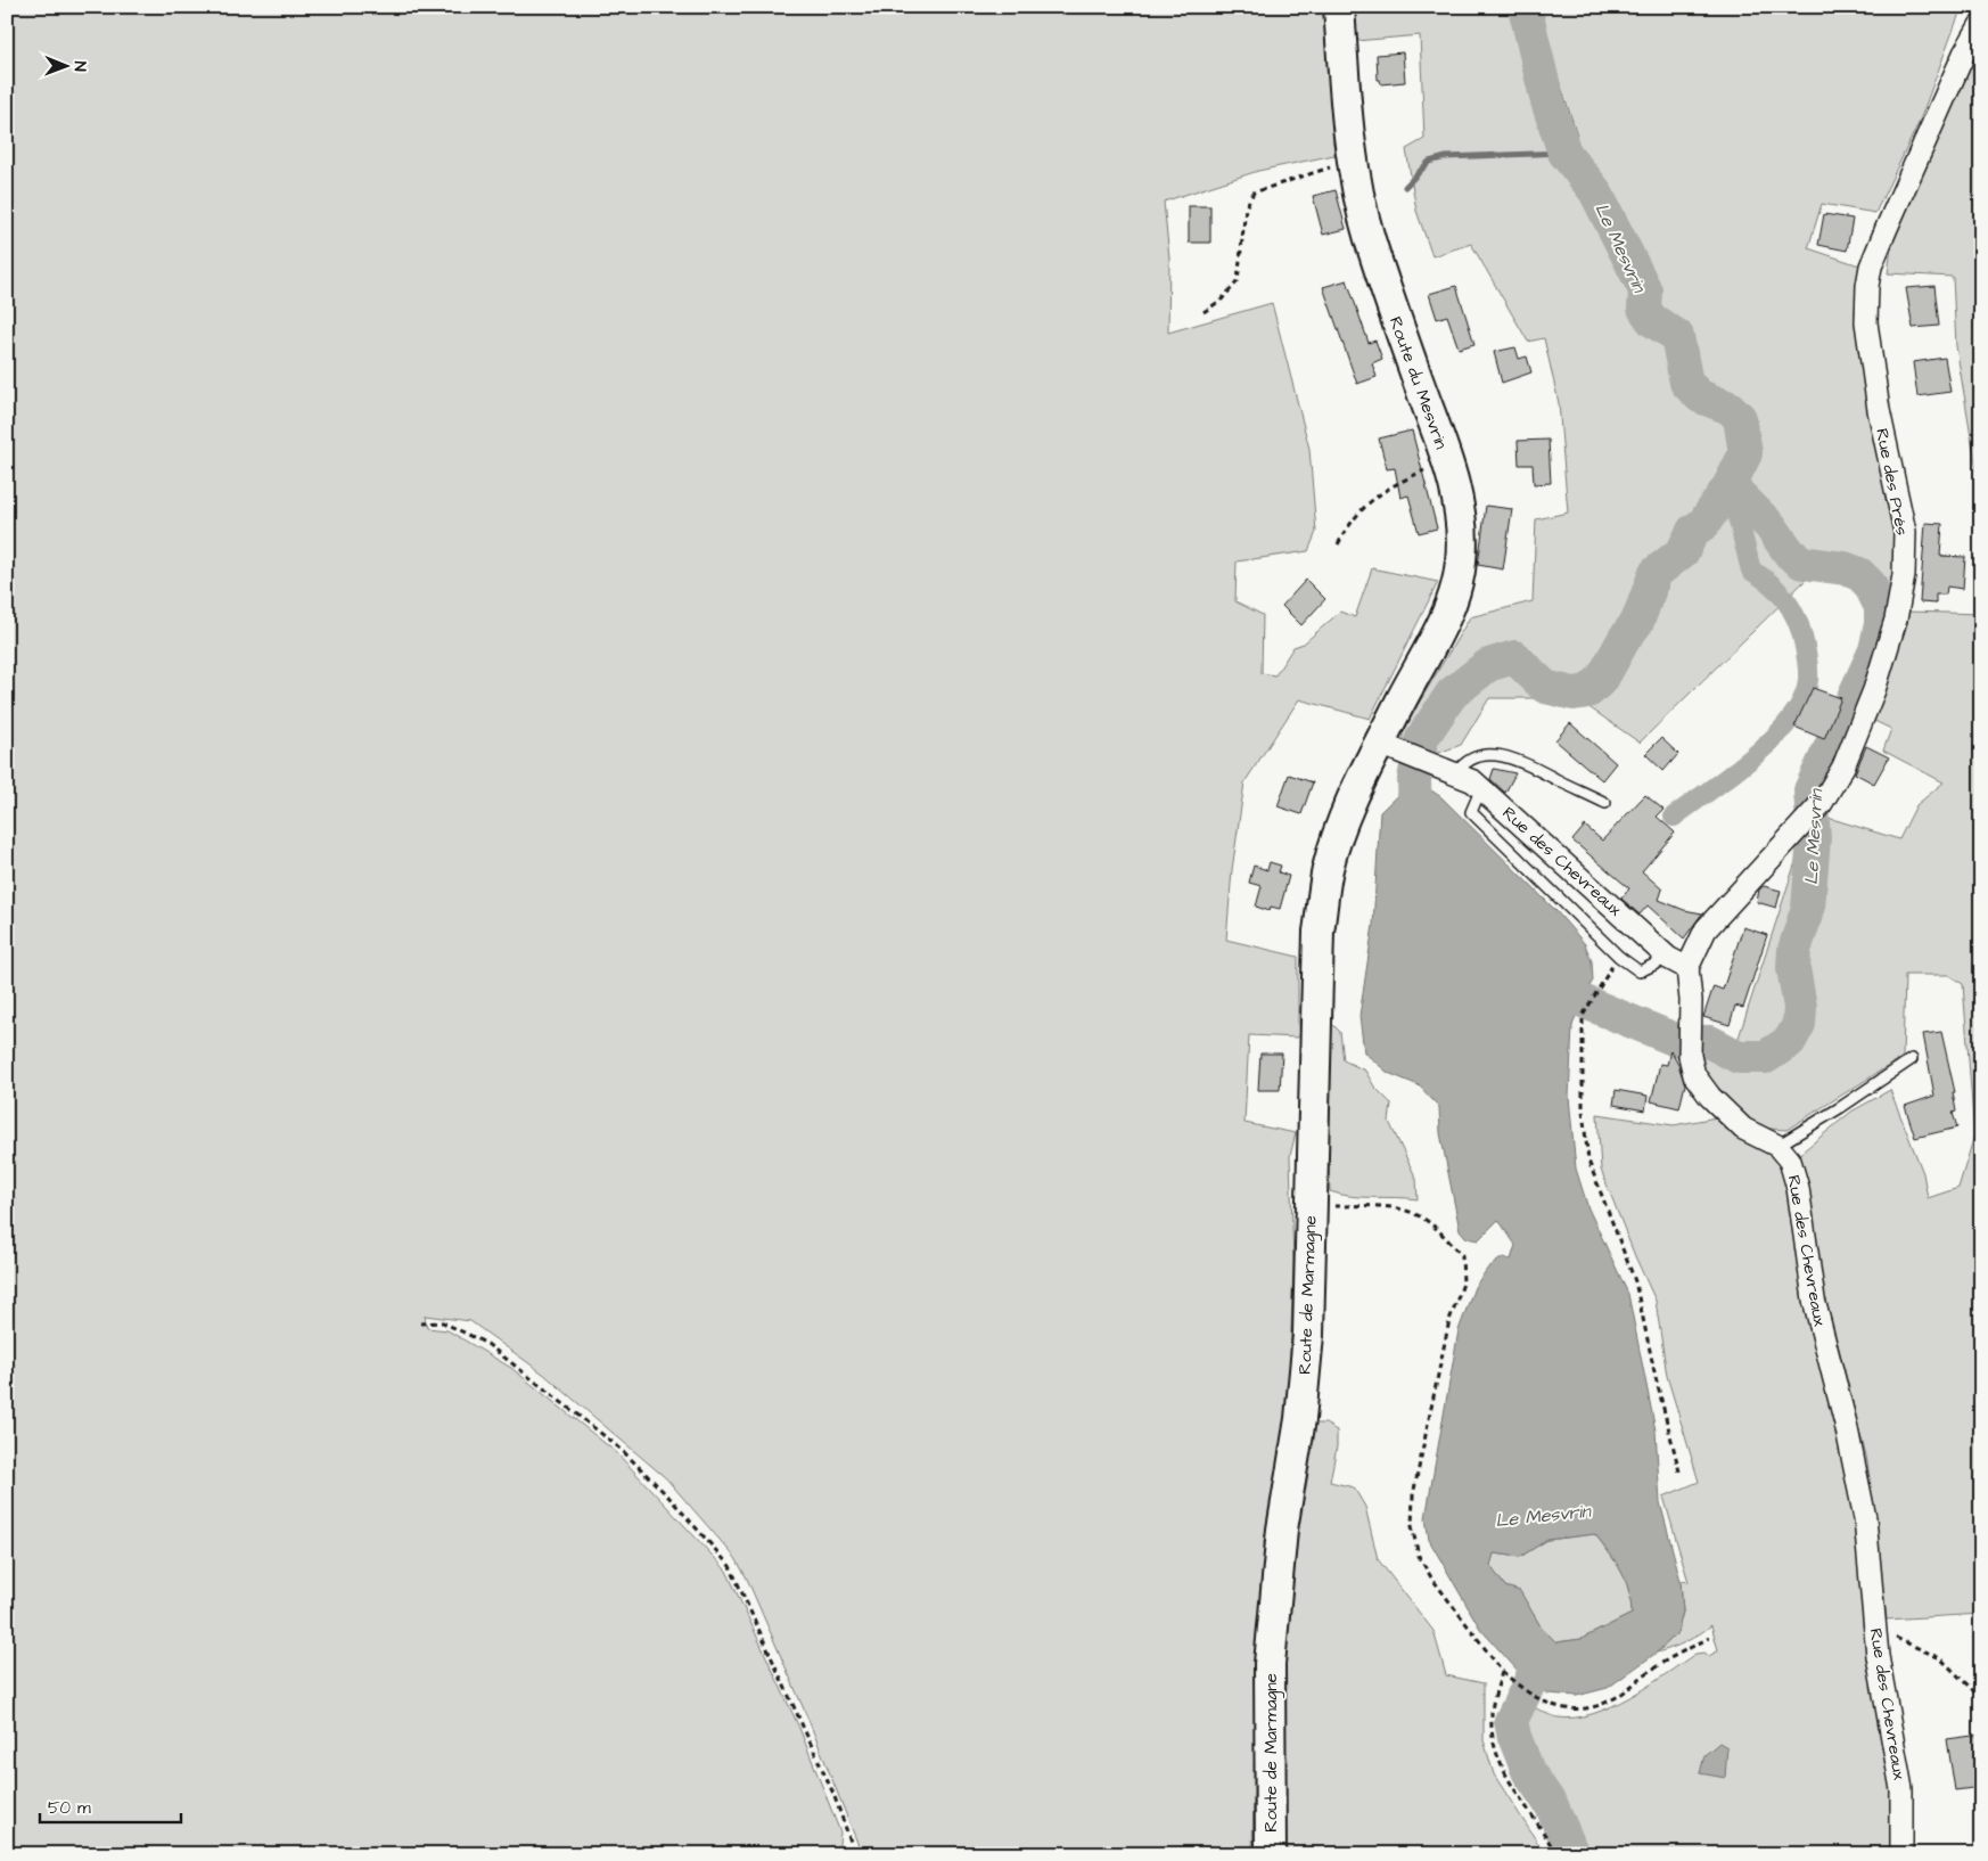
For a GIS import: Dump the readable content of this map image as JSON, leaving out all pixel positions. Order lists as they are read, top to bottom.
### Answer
{
  "streets": {
    "main road": ["Route du Mesvrin", "Route de Marmagne"],
    "street": ["Rue des Prés", "Rue des Chevreaux"]
  },
  "crossings": [
    ["Route du Mesvrin", "Rue des Chevreaux"],
    ["Route du Mesvrin", "Route de Marmagne"],
    ["Rue des Prés", "Rue des Chevreaux"],
    ["Rue des Chevreaux", "Route de Marmagne"]
  ],
  "water": ["Le Mesvrin"],
  "scale_bar": "50 m",
  "north": "right"
}
